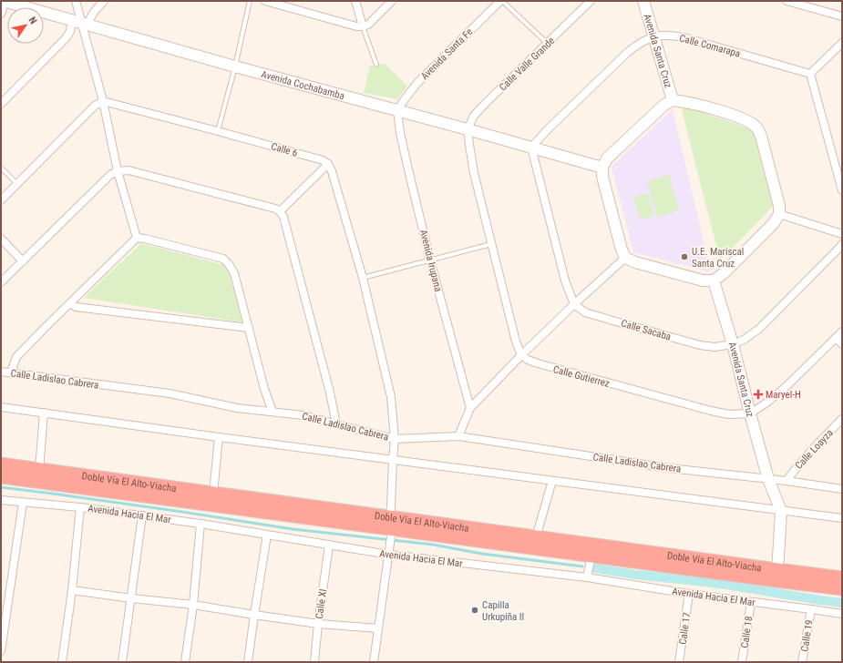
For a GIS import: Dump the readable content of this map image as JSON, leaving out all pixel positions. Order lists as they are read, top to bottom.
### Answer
{
  "streets": {
    "highway": ["Doble Vía El Alto-Viacha"],
    "street": [
      "Calle Comarapa",
      "Avenida Santa Cruz",
      "Avenida Santa Fe",
      "Calle Valle Grande",
      "Avenida Cochabamba",
      "Calle 6",
      "Avenida Irupana",
      "Calle Sacaba",
      "Calle Gutierrez",
      "Calle Ladislao Cabrera",
      "Calle Loayza",
      "Avenida Hacia El Mar",
      "Calle XI",
      "Calle 17",
      "Calle 18",
      "Calle 19"
    ]
  },
  "crossings": [
    ["Calle Comarapa", "Avenida Santa Cruz"],
    ["Calle Comarapa", "Avenida Cochabamba"],
    ["Avenida Santa Cruz", "Calle Sacaba"],
    ["Avenida Santa Cruz", "Calle Gutierrez"],
    ["Avenida Santa Cruz", "Calle Ladislao Cabrera"],
    ["Avenida Santa Fe", "Avenida Cochabamba"],
    ["Avenida Santa Fe", "Avenida Irupana"],
    ["Calle Valle Grande", "Avenida Cochabamba"],
    ["Avenida Cochabamba", "Avenida Irupana"],
    ["Calle Ladislao Cabrera", "Calle Loayza"],
    ["Avenida Hacia El Mar", "Calle XI"],
    ["Avenida Hacia El Mar", "Calle 17"],
    ["Avenida Hacia El Mar", "Calle 18"],
    ["Avenida Hacia El Mar", "Calle 19"]
  ],
  "places": {
    "other": ["U.E. Mariscal Santa Cruz", "Capilla Urkupiña II"],
    "health": ["Maryel-H"]
  },
  "north": "top right"
}
